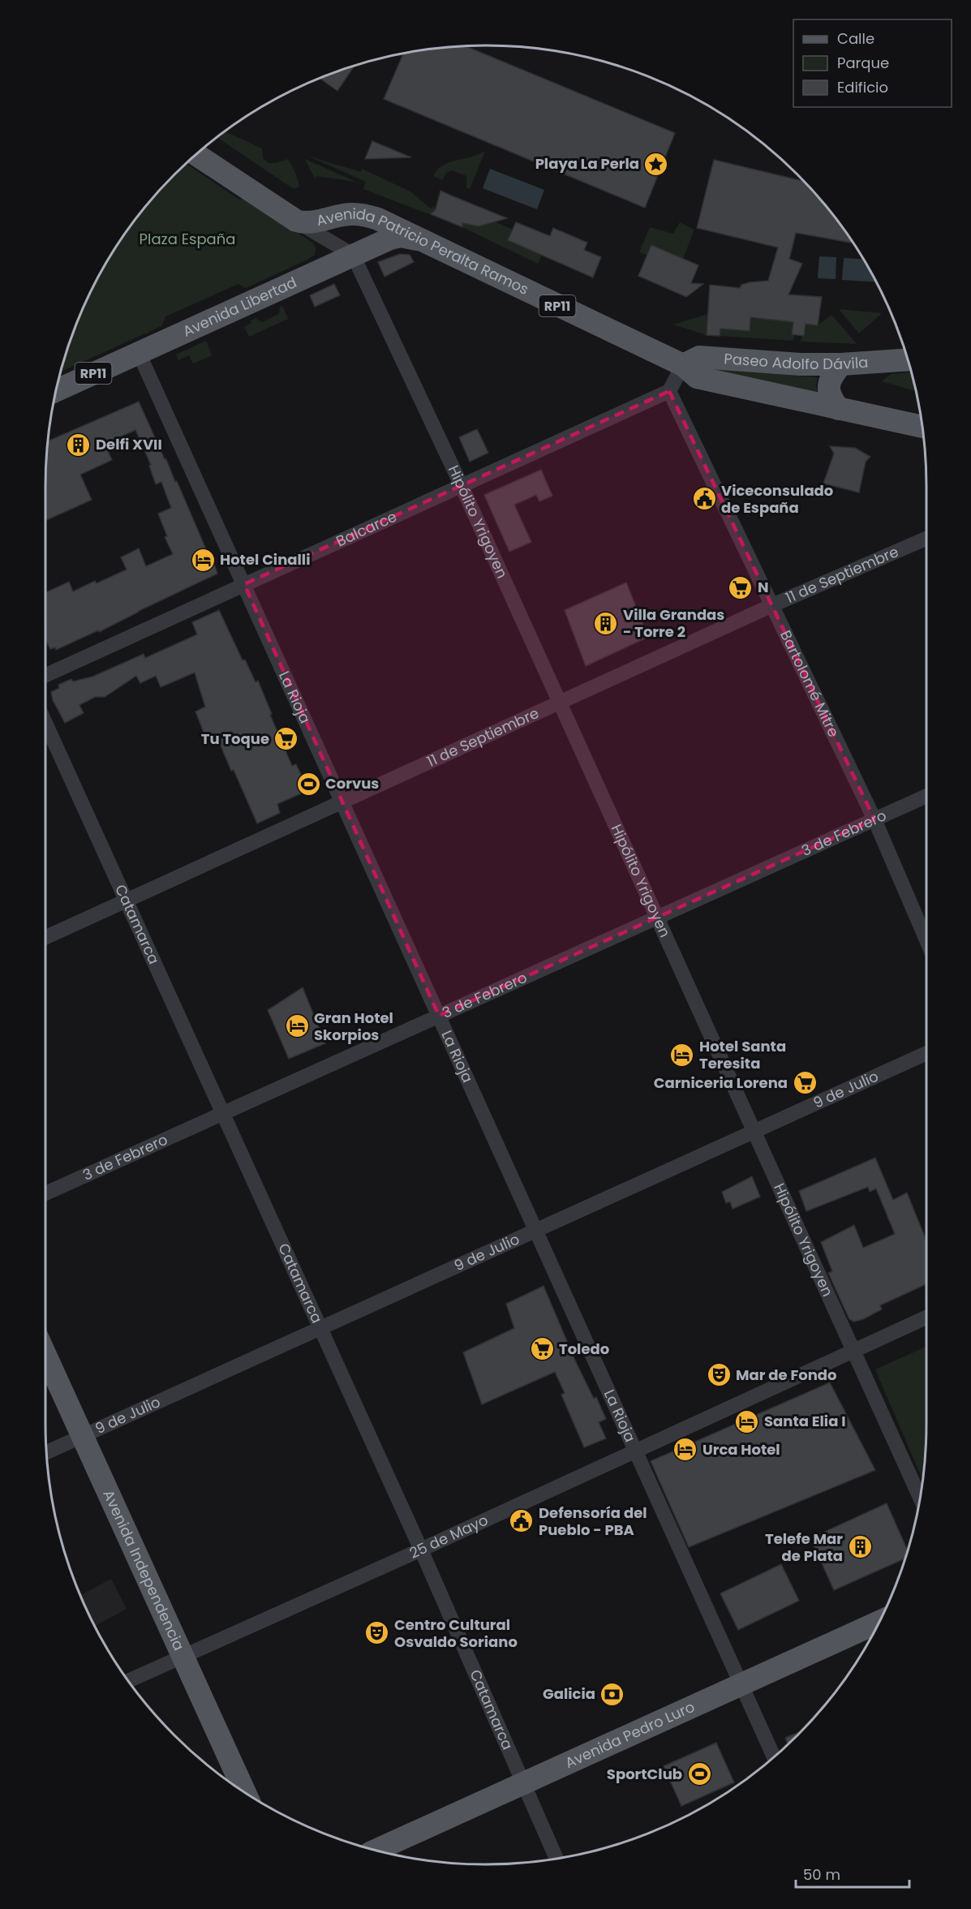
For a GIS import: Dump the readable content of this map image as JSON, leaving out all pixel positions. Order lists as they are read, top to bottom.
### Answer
{
  "streets": {
    "main road": [
      "Avenida Patricio Peralta Ramos",
      "RP11",
      "Avenida Libertad",
      "Paseo Adolfo Dávila",
      "Avenida Independencia",
      "Avenida Pedro Luro"
    ],
    "street": [
      "Hipólito Yrigoyen",
      "Balcarce",
      "11 de Septiembre",
      "Bartolomé Mitre",
      "La Rioja",
      "3 de Febrero",
      "Catamarca",
      "9 de Julio",
      "25 de Mayo"
    ]
  },
  "crossings": [
    ["Avenida Patricio Peralta Ramos", "Avenida Libertad"],
    ["Avenida Patricio Peralta Ramos", "Paseo Adolfo Dávila"],
    ["Avenida Patricio Peralta Ramos", "Hipólito Yrigoyen"],
    ["Avenida Libertad", "Hipólito Yrigoyen"],
    ["Avenida Libertad", "La Rioja"],
    ["Hipólito Yrigoyen", "Balcarce"],
    ["Hipólito Yrigoyen", "11 de Septiembre"],
    ["Hipólito Yrigoyen", "3 de Febrero"],
    ["Hipólito Yrigoyen", "9 de Julio"],
    ["Hipólito Yrigoyen", "25 de Mayo"],
    ["Balcarce", "Bartolomé Mitre"],
    ["Balcarce", "La Rioja"],
    ["11 de Septiembre", "Bartolomé Mitre"],
    ["11 de Septiembre", "La Rioja"],
    ["11 de Septiembre", "Catamarca"],
    ["Bartolomé Mitre", "3 de Febrero"],
    ["La Rioja", "3 de Febrero"],
    ["La Rioja", "9 de Julio"],
    ["La Rioja", "25 de Mayo"],
    ["La Rioja", "Avenida Pedro Luro"],
    ["3 de Febrero", "Catamarca"],
    ["Catamarca", "9 de Julio"],
    ["Catamarca", "25 de Mayo"],
    ["Catamarca", "Avenida Pedro Luro"],
    ["9 de Julio", "Avenida Independencia"],
    ["25 de Mayo", "Avenida Independencia"]
  ],
  "parks": ["Plaza España"],
  "places": {
    "place": ["Playa La Perla"],
    "building": ["Delfi XVII", "Villa Grandas - Torre 2", "Telefe Mar de Plata"],
    "public building": ["Viceconsulado de España", "Defensoría del Pueblo - PBA"],
    "hotel": [
      "Hotel Cinalli",
      "Gran Hotel Skorpios",
      "Hotel Santa Teresita",
      "Santa Elia I",
      "Urca Hotel"
    ],
    "supermarket": [
      "N",
      "Tu Toque",
      "Carniceria Lorena",
      "Toledo"
    ],
    "sports": ["Corvus", "SportClub"],
    "theatre": ["Mar de Fondo", "Centro Cultural Osvaldo Soriano"],
    "bank": ["Galicia"]
  },
  "legend": ["Calle", "Parque", "Edificio"],
  "scale_bar": "50 m"
}
